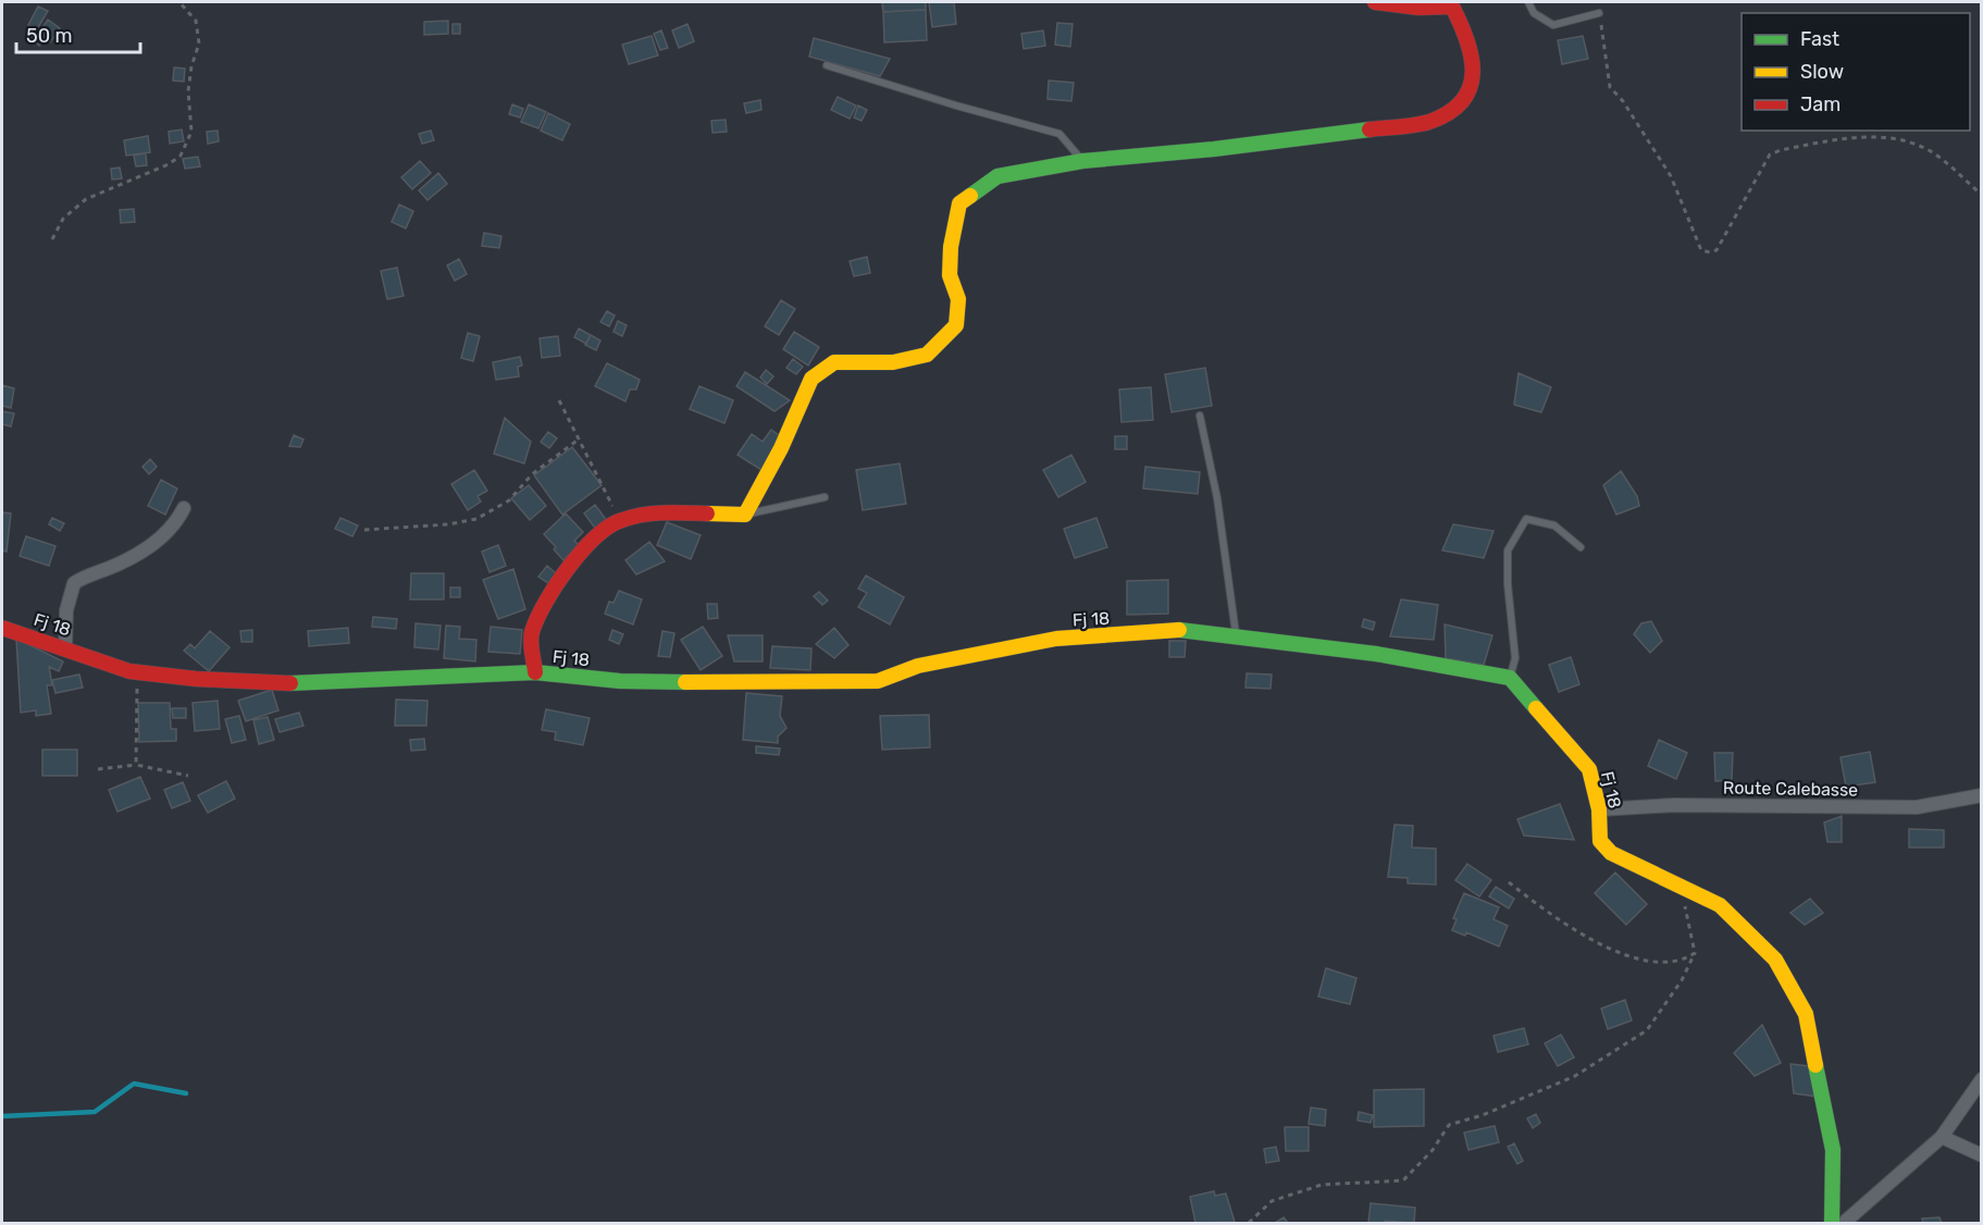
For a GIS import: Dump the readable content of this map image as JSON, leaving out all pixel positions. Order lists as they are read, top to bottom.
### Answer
{
  "streets": {
    "street": ["Fj 18", "Route Calebasse"]
  },
  "crossings": [
    ["Fj 18", "Route Calebasse"]
  ],
  "legend": ["Fast", "Slow", "Jam"],
  "scale_bar": "50 m"
}
